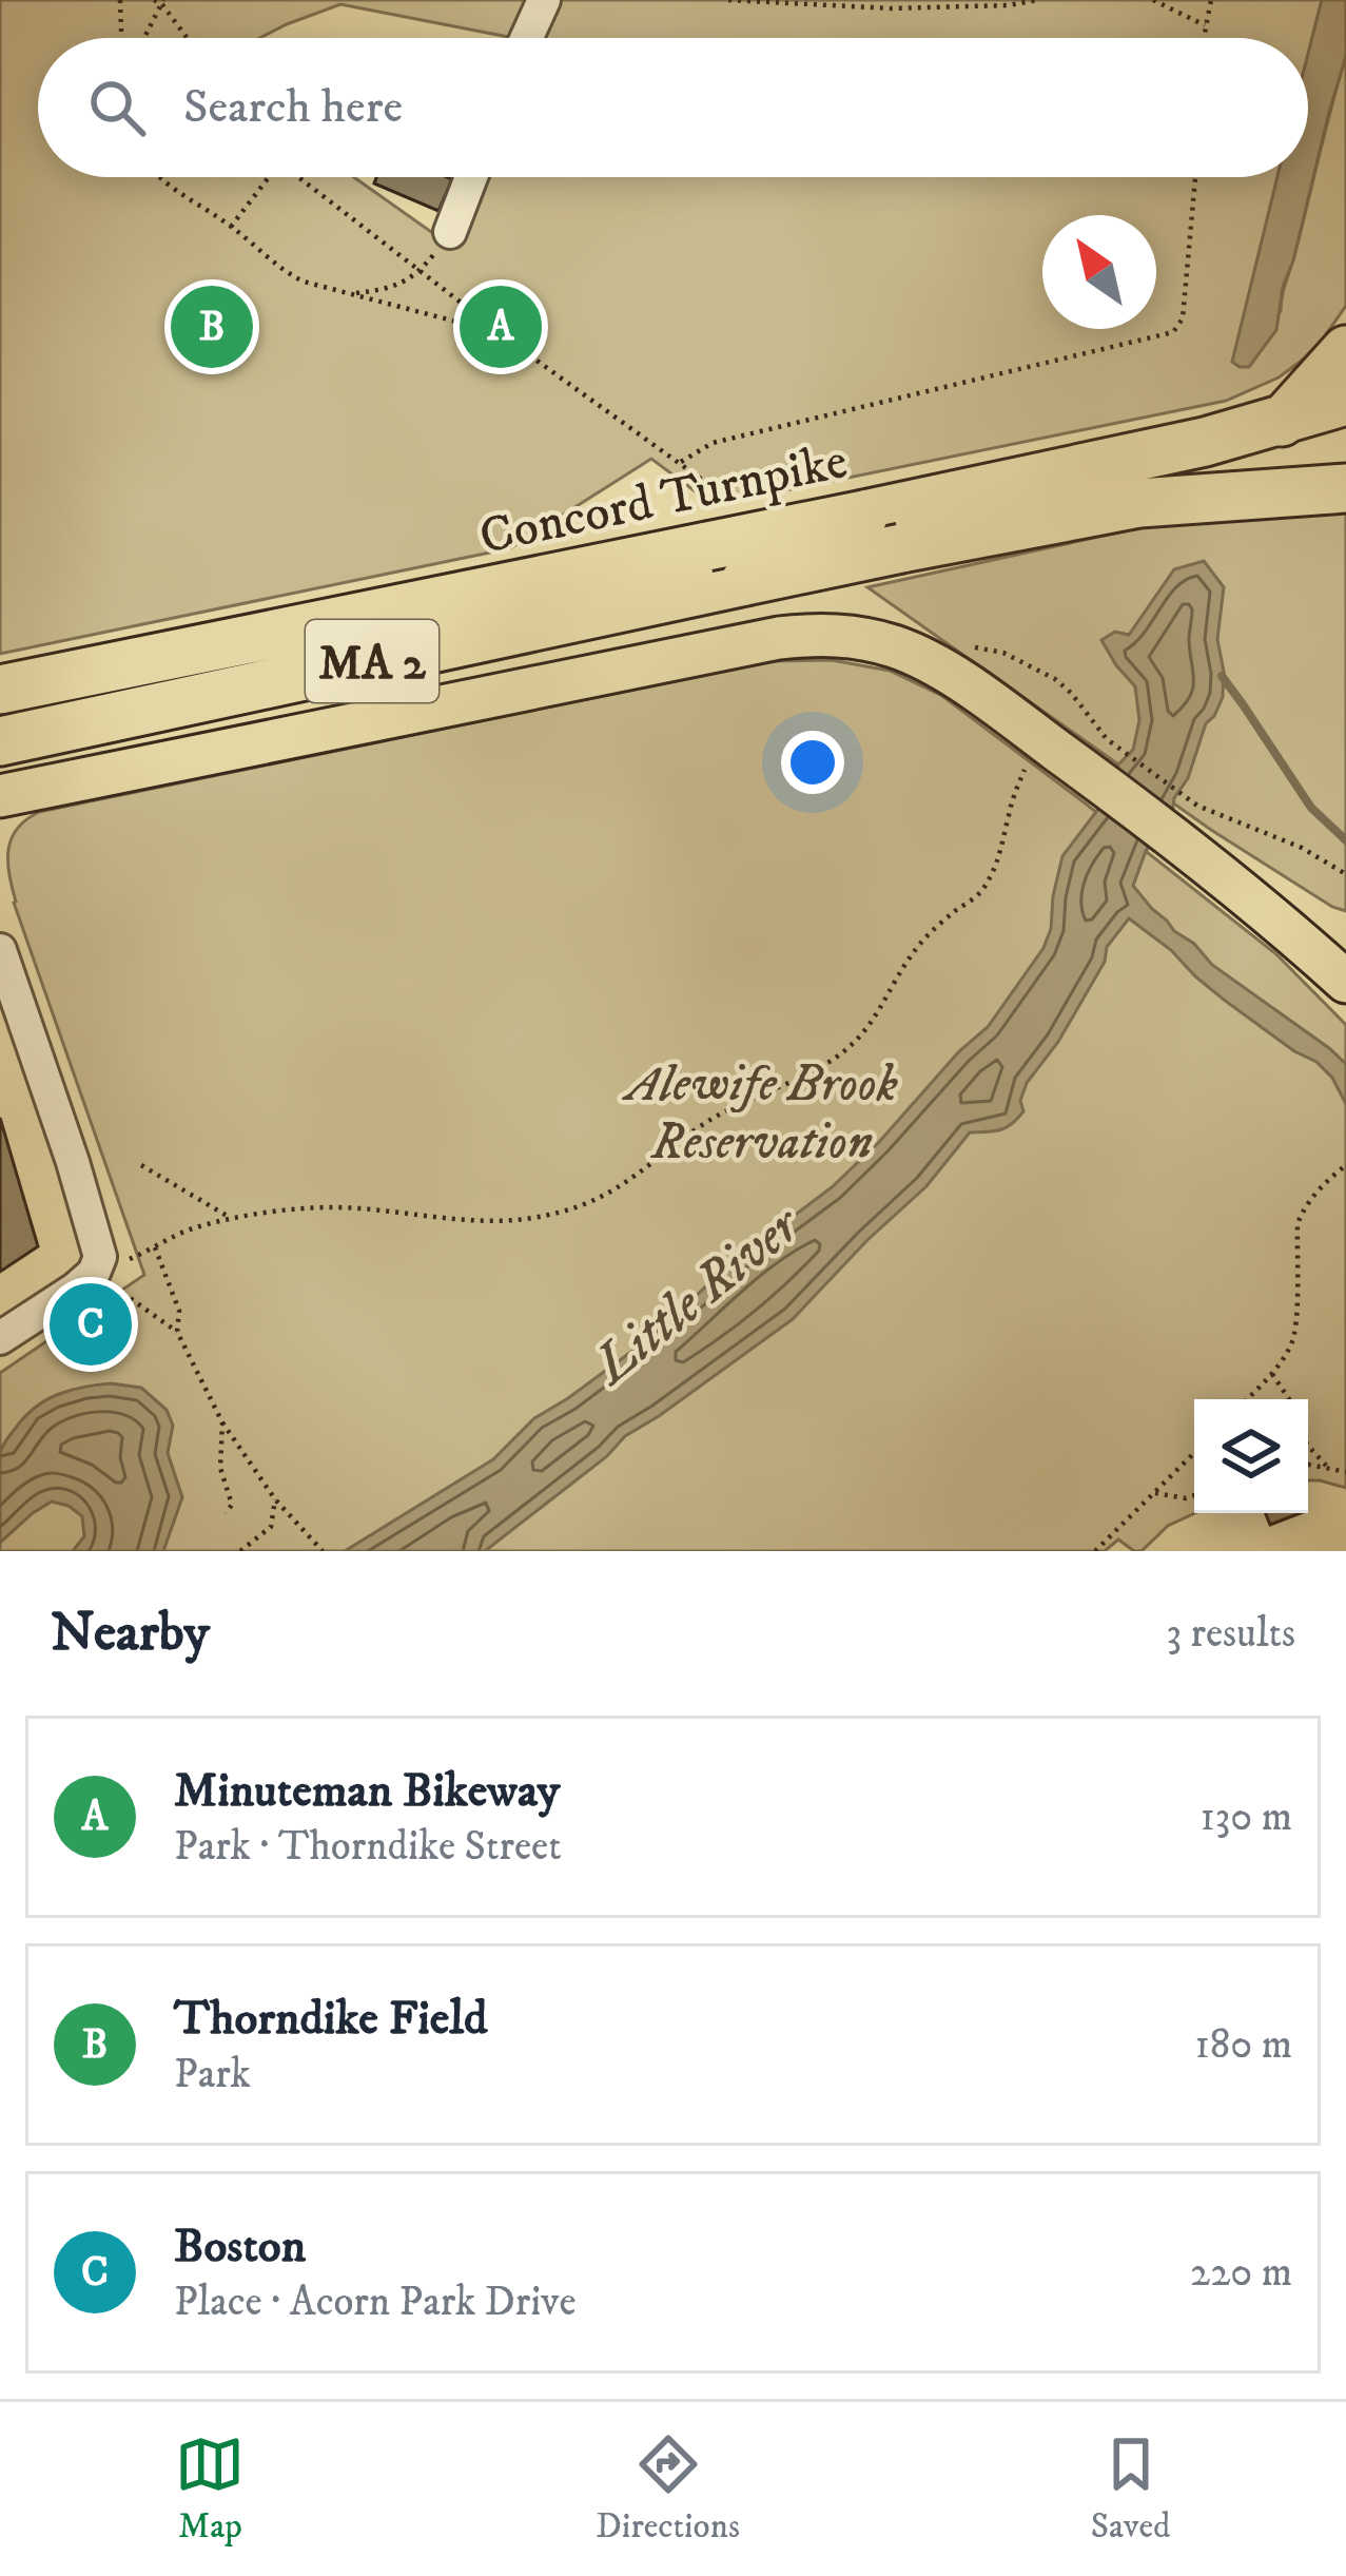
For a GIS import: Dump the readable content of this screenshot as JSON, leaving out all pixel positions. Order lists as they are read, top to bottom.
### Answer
{
  "streets": {
    "highway": ["Concord Turnpike", "MA 2"]
  },
  "water": ["Little River"],
  "parks": ["Alewife Brook Reservation"],
  "north": "top left",
  "page": {
    "search": "Search here",
    "pins": ["A", "B", "C"],
    "heading": ["Nearby", "3 results"],
    "list": [
      {
        "mark": "A",
        "name": "Minuteman Bikeway",
        "note": "Park · Thorndike Street",
        "value": "130 m"
      },
      {
        "mark": "B",
        "name": "Thorndike Field",
        "note": "Park",
        "value": "180 m"
      },
      {
        "mark": "C",
        "name": "Boston",
        "note": "Place · Acorn Park Drive",
        "value": "220 m"
      }
    ],
    "nav": ["Map", "Directions", "Saved"]
  }
}
